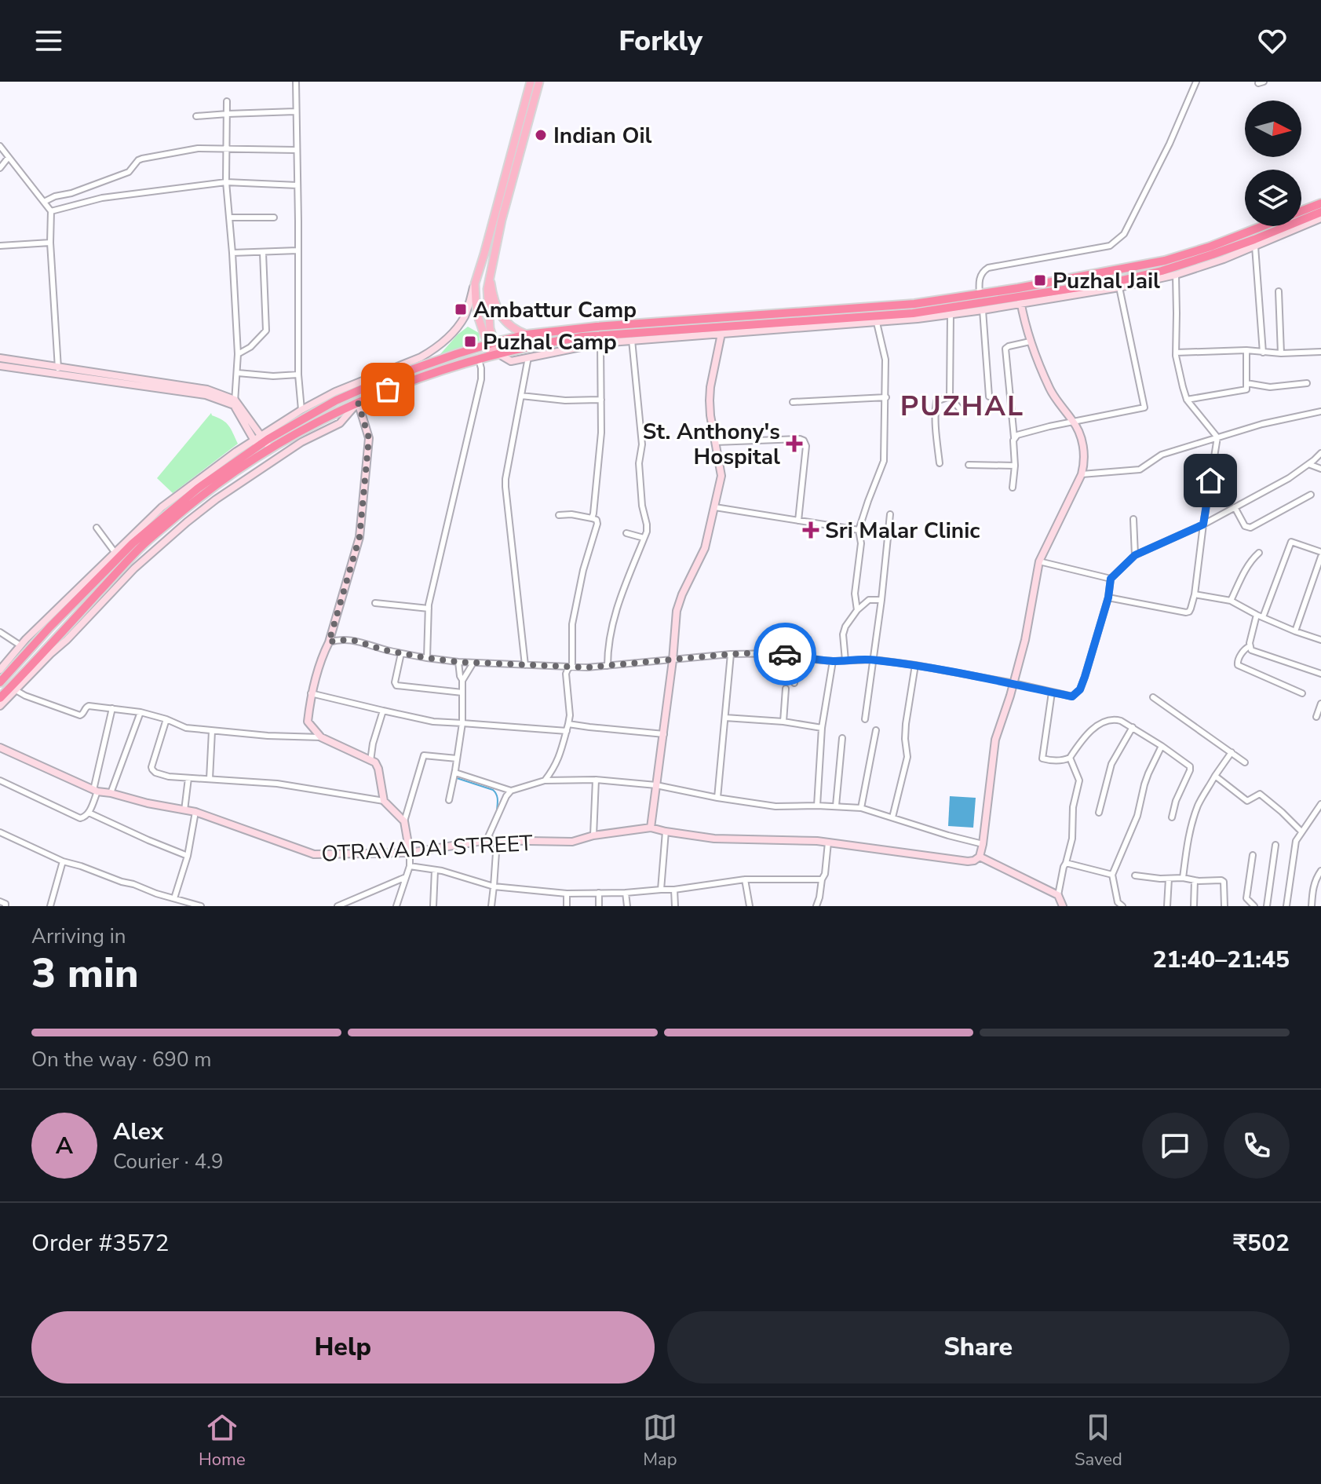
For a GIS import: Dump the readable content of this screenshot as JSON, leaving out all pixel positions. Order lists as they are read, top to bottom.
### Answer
{
  "streets": {
    "street": ["OTRAVADAI STREET"]
  },
  "districts": ["PUZHAL"],
  "places": {
    "other": ["Indian Oil"],
    "transit": ["Puzhal Jail", "Ambattur Camp", "Puzhal Camp"],
    "health": ["St. Anthony's Hospital", "Sri Malar Clinic"]
  },
  "north": "right",
  "page": {
    "header": "Forkly",
    "heading": ["3 min", "Arriving in", "21:40–21:45"],
    "panel": [
      "Alex",
      "Courier · 4.9",
      "Order #3572",
      "₹502"
    ],
    "bar": "On the way · 690 m",
    "round": "A",
    "buttons": ["Help", "Share"],
    "tabs": ["Home", "Map", "Saved"]
  }
}
